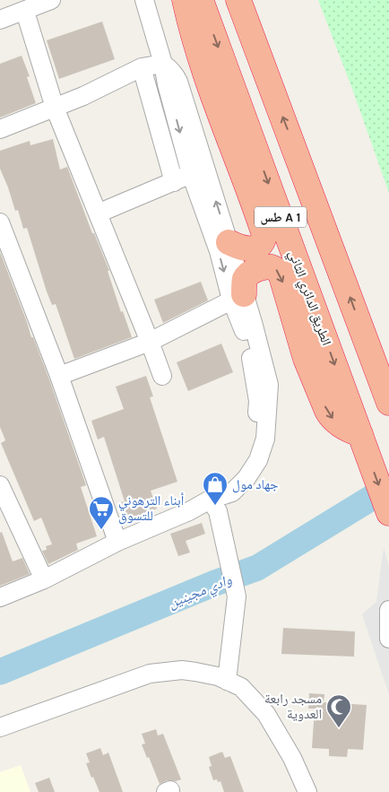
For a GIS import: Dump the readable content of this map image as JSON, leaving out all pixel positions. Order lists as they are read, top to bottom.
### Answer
{
  "streets": {
    "highway": ["طس A 1", "الطريق الدائري الثاني"]
  },
  "water": ["وادي مجينين"],
  "places": {
    "shop": ["جهاد مول"],
    "supermarket": ["أبناء الترهوني للتسوق"],
    "mosque": ["مسجد رابعة العدوية"]
  }
}
